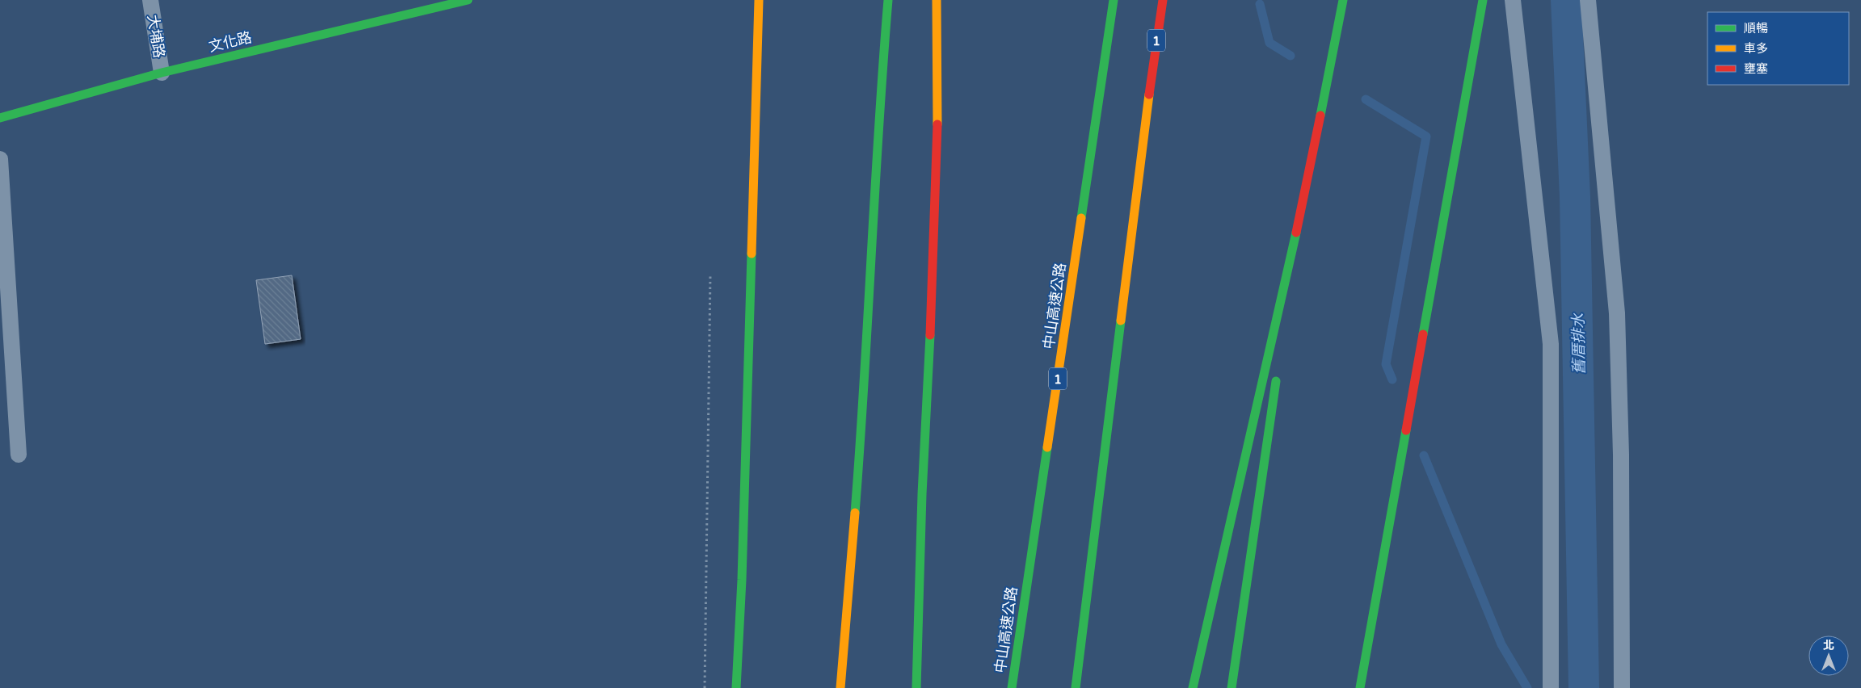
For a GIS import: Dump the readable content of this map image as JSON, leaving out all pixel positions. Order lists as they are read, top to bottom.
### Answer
{
  "streets": {
    "main road": ["1", "文化路", "中山高速公路"],
    "lane": ["大埔路"]
  },
  "crossings": [
    ["大埔路", "文化路"]
  ],
  "water": ["舊厝排水"],
  "legend": ["順暢", "車多", "壅塞"],
  "north": "top"
}
